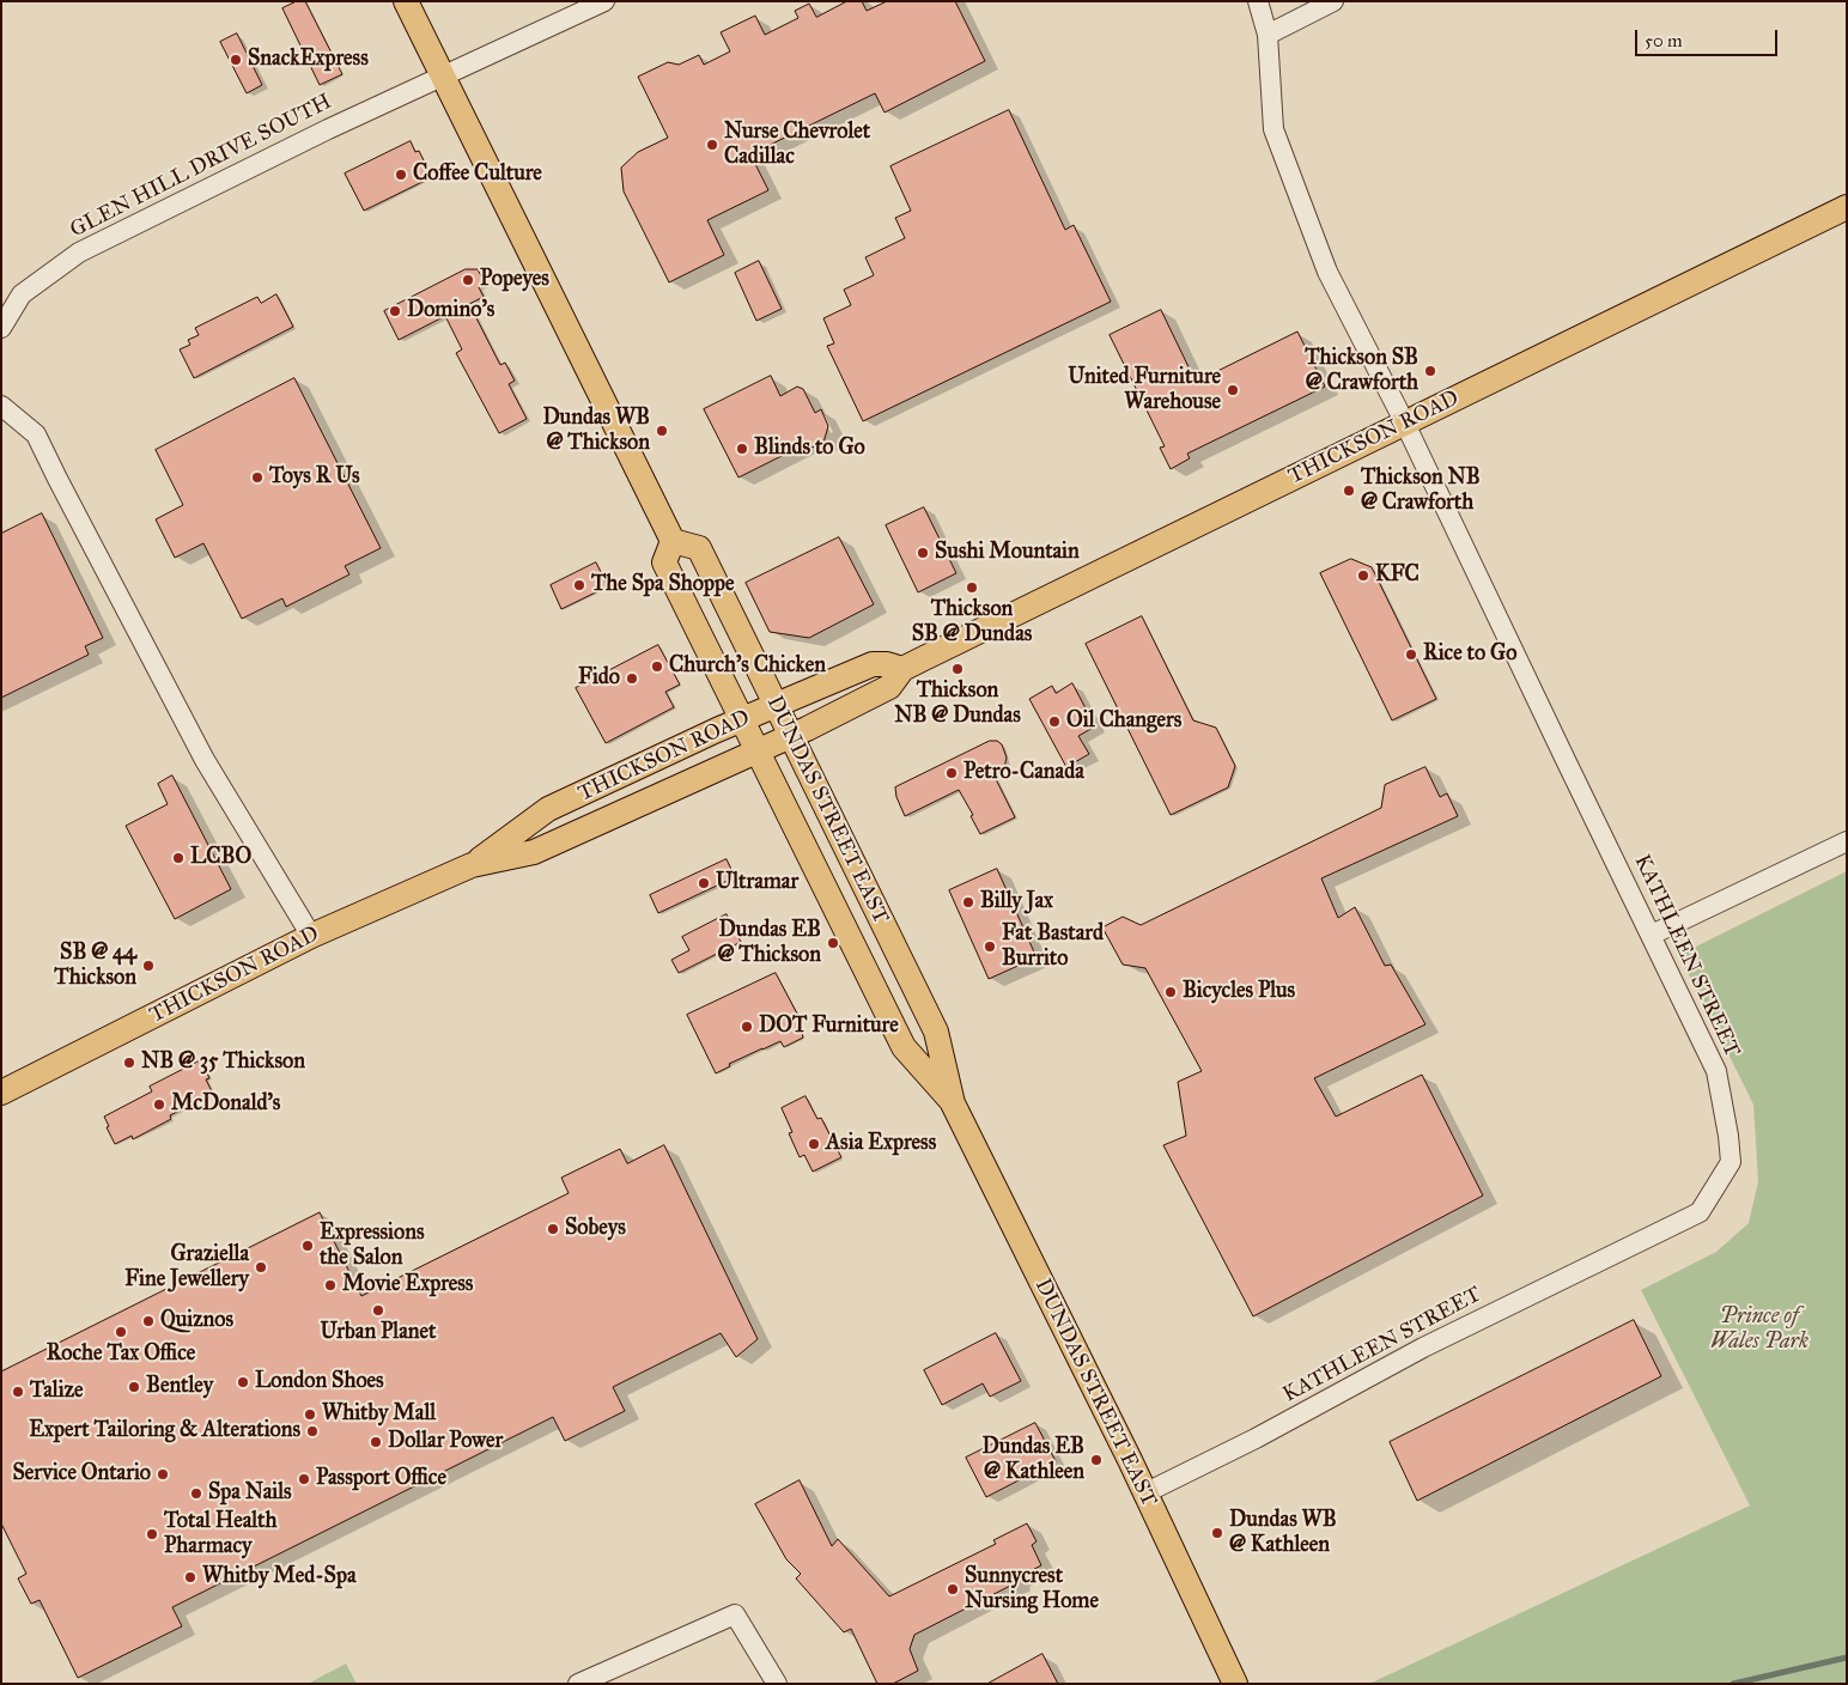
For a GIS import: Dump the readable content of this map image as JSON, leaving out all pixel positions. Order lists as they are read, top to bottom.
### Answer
{
  "streets": {
    "main road": ["THICKSON ROAD", "DUNDAS STREET EAST"],
    "street": ["GLEN HILL DRIVE SOUTH", "KATHLEEN STREET"]
  },
  "crossings": [
    ["THICKSON ROAD", "DUNDAS STREET EAST"],
    ["THICKSON ROAD", "KATHLEEN STREET"],
    ["DUNDAS STREET EAST", "KATHLEEN STREET"]
  ],
  "parks": ["Prince of Wales Park"],
  "places": [
    "SnackExpress",
    "Nurse Chevrolet Cadillac",
    "Coffee Culture",
    "Popeyes",
    "Domino's",
    "Thickson SB @ Crawforth",
    "United Furniture Warehouse",
    "Dundas WB @ Thickson",
    "Blinds to Go",
    "Toys R Us",
    "Thickson NB @ Crawforth",
    "Sushi Mountain",
    "KFC",
    "The Spa Shoppe",
    "Thickson SB @ Dundas",
    "Rice to Go",
    "Church's Chicken",
    "Thickson NB @ Dundas",
    "Fido",
    "Oil Changers",
    "Petro-Canada",
    "LCBO",
    "Ultramar",
    "Billy Jax",
    "Dundas EB @ Thickson",
    "Fat Bastard Burrito",
    "SB @ 44 Thickson",
    "Bicycles Plus",
    "DOT Furniture",
    "NB @ 35 Thickson",
    "McDonald's",
    "Asia Express",
    "Sobeys",
    "Expressions the Salon",
    "Graziella Fine Jewellery",
    "Movie Express",
    "Urban Planet",
    "Quiznos",
    "Roche Tax Office",
    "London Shoes",
    "Bentley",
    "Talize",
    "Whitby Mall",
    "Expert Tailoring & Alterations",
    "Dollar Power",
    "Dundas EB @ Kathleen",
    "Service Ontario",
    "Passport Office",
    "Spa Nails",
    "Dundas WB @ Kathleen",
    "Total Health Pharmacy",
    "Whitby Med-Spa",
    "Sunnycrest Nursing Home"
  ],
  "scale_bar": "50 m"
}
